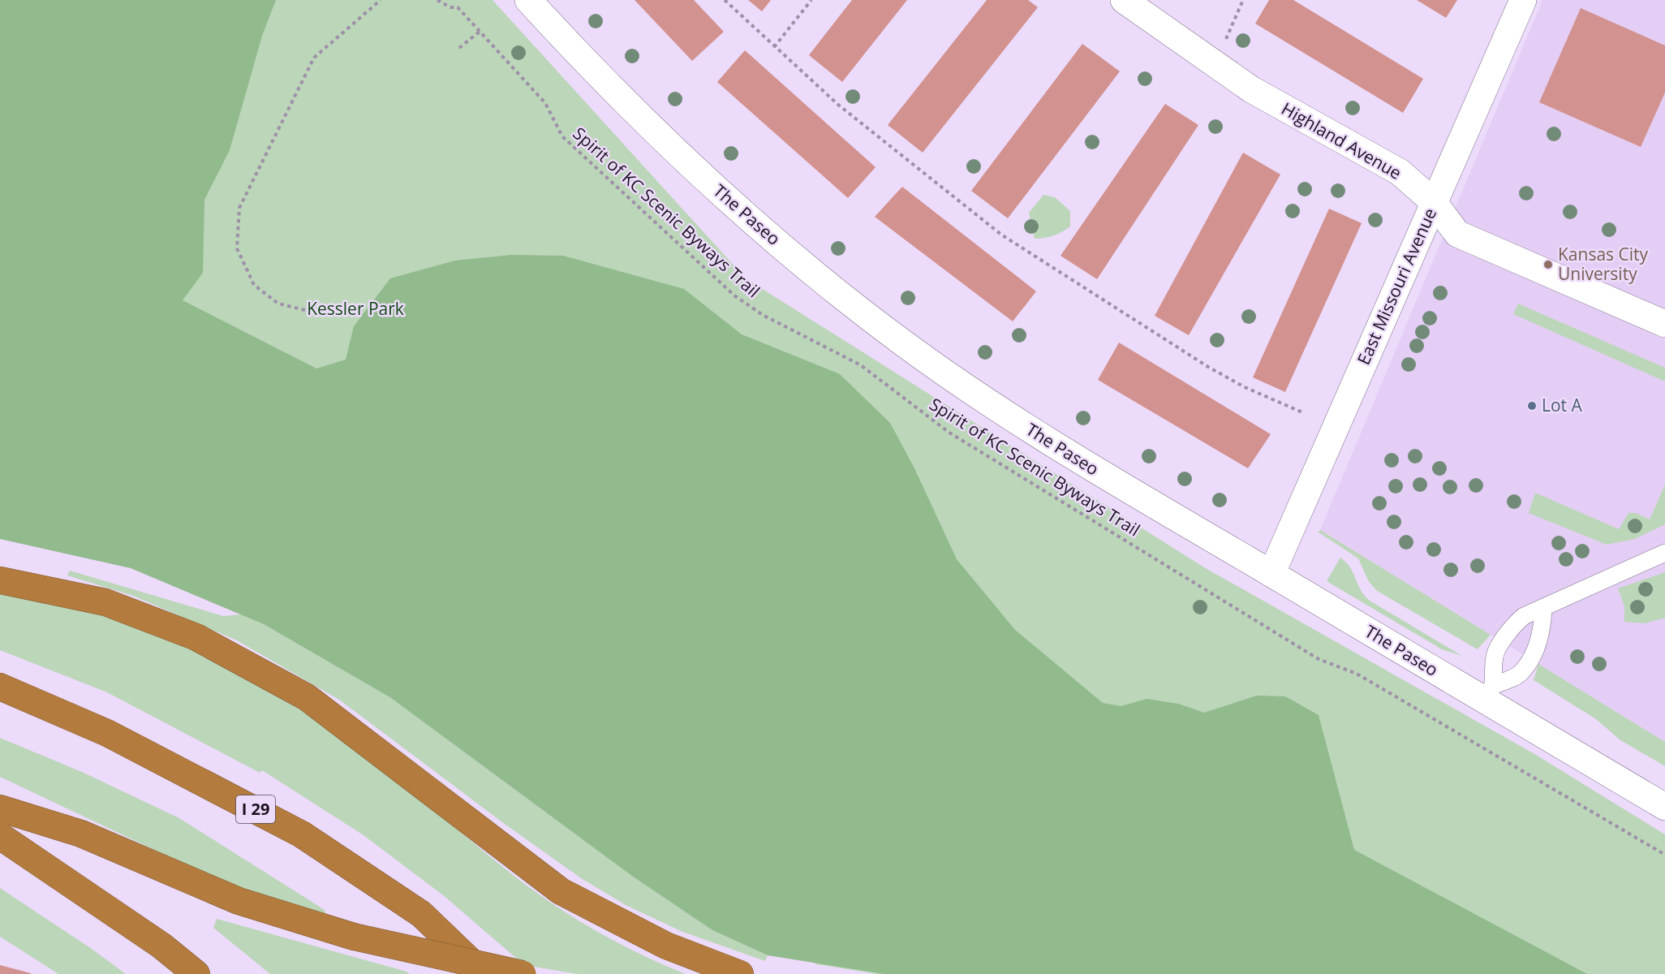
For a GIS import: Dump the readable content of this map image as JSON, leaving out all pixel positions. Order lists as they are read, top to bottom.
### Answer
{
  "streets": {
    "highway": ["I 29"],
    "street": ["Highland Avenue", "The Paseo", "East Missouri Avenue"],
    "path": ["Spirit of KC Scenic Byways Trail"]
  },
  "crossings": [
    ["Highland Avenue", "East Missouri Avenue"],
    ["The Paseo", "East Missouri Avenue"]
  ],
  "parks": ["Kessler Park"],
  "places": ["Kansas City University", "Lot A"]
}
